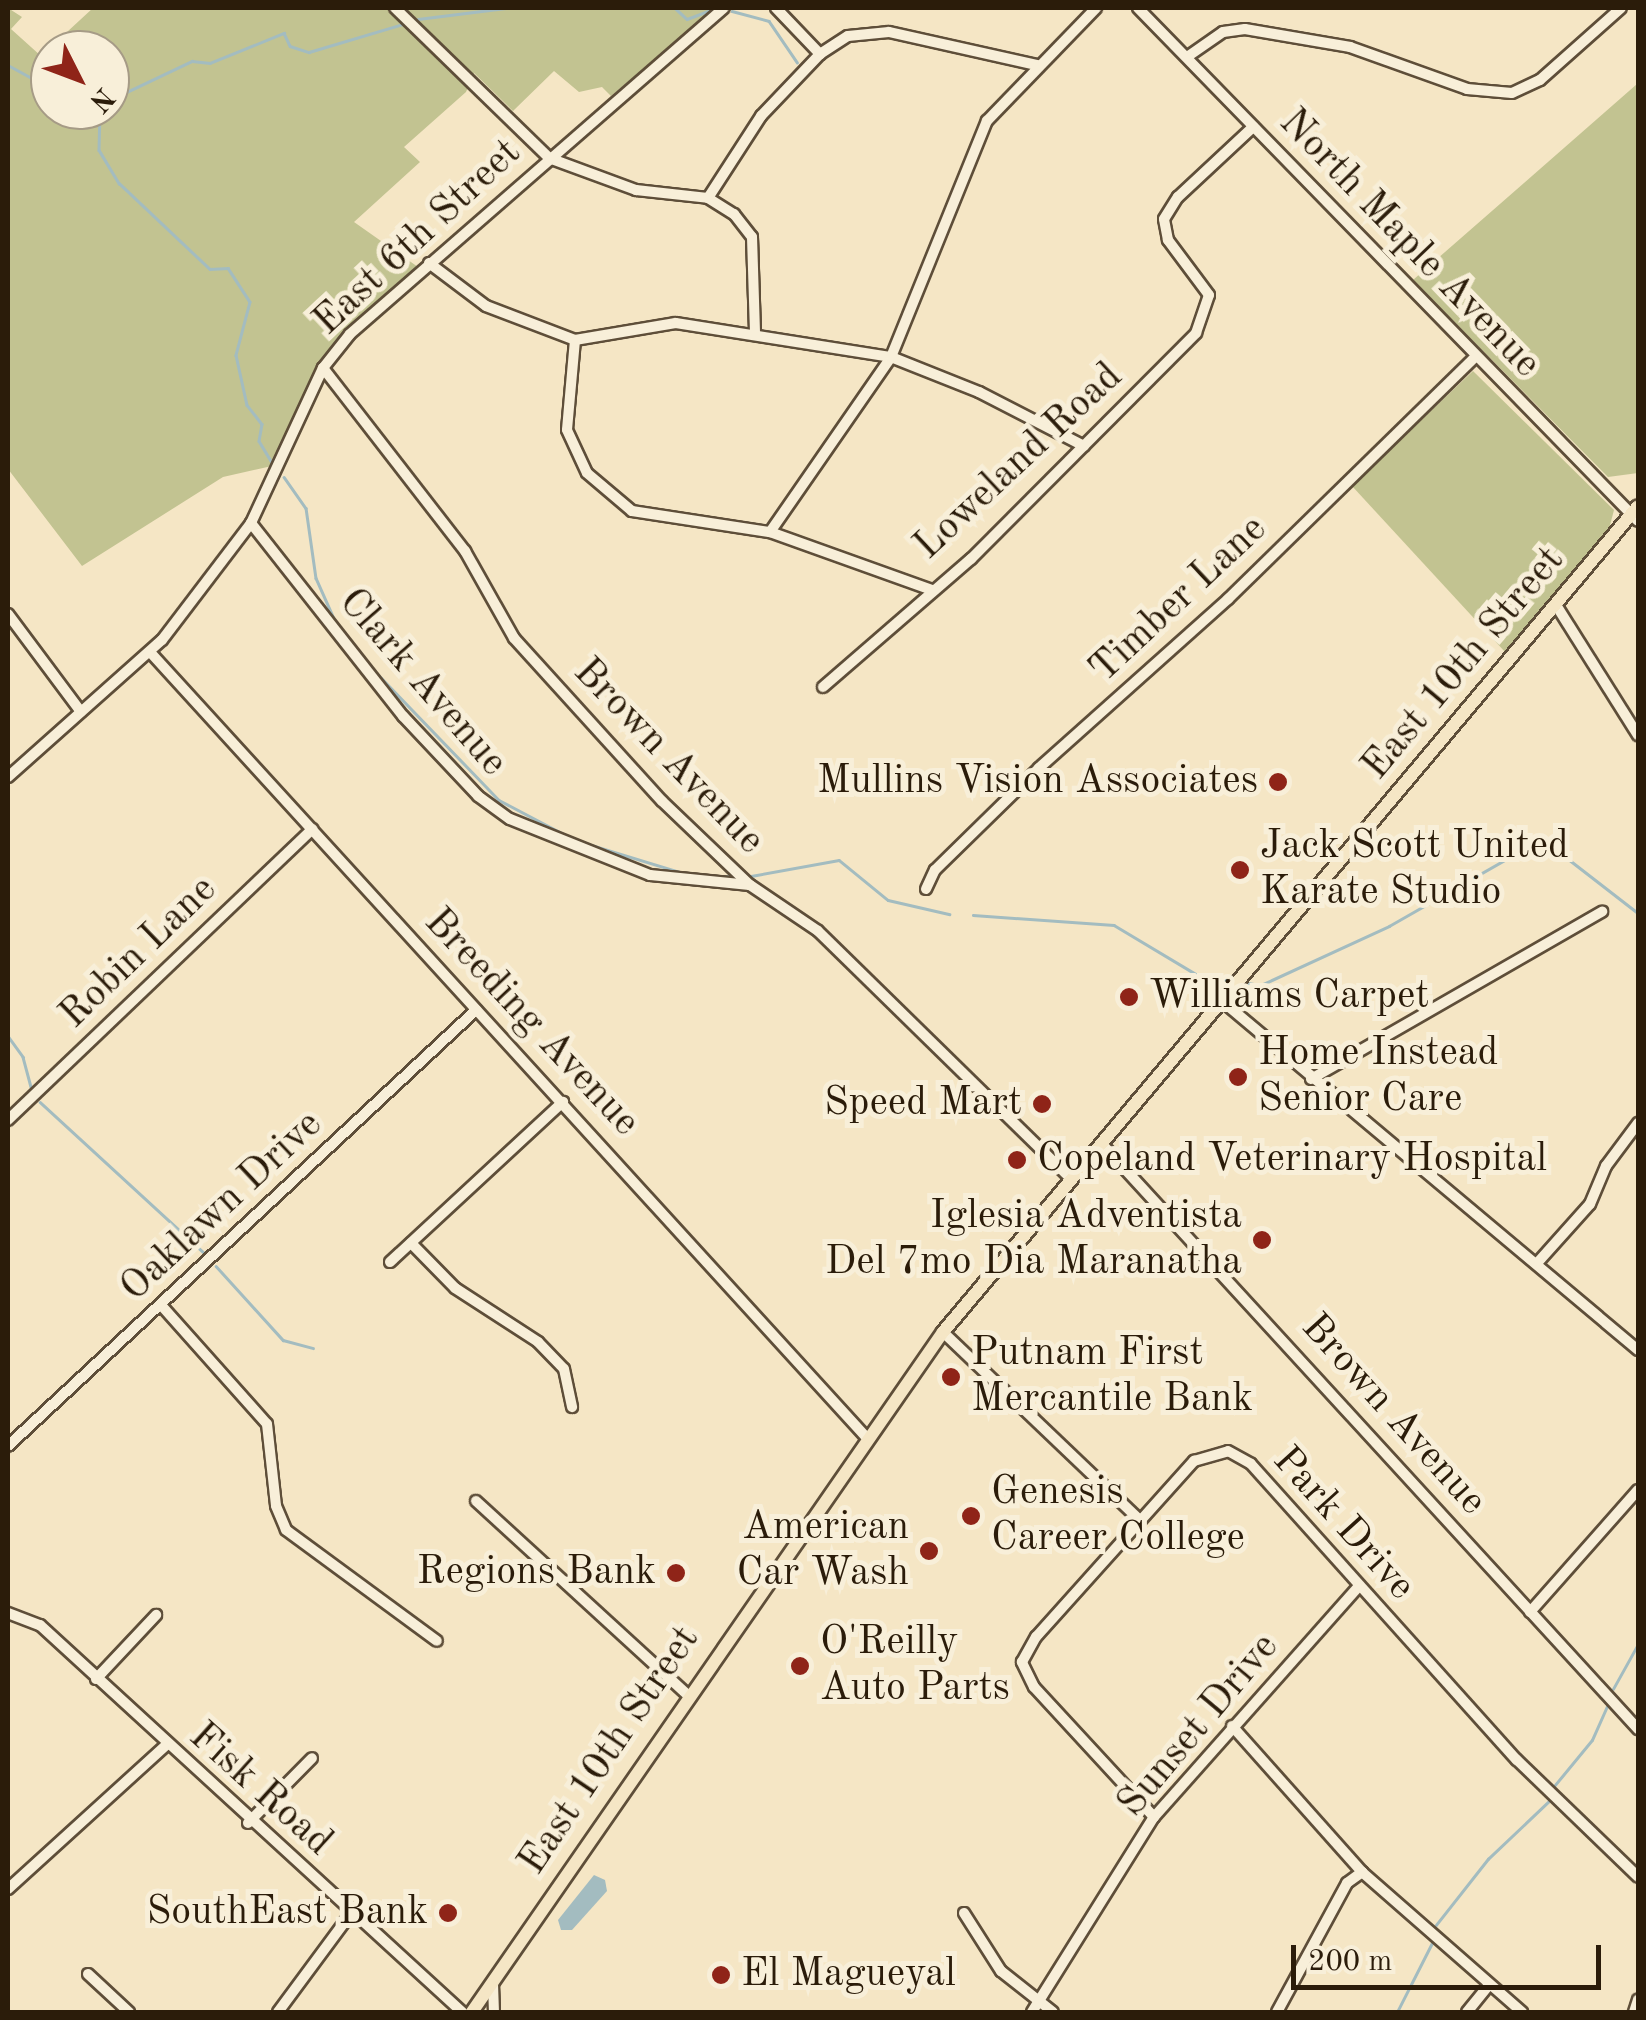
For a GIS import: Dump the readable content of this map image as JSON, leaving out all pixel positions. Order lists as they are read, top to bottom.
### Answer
{
  "streets": {
    "main road": ["East 10th Street"],
    "street": [
      "East 6th Street",
      "North Maple Avenue",
      "Loweland Road",
      "Timber Lane",
      "Clark Avenue",
      "Brown Avenue",
      "Robin Lane",
      "Breeding Avenue",
      "Oaklawn Drive",
      "Park Drive",
      "Sunset Drive",
      "Fisk Road"
    ]
  },
  "crossings": [
    ["East 6th Street", "Clark Avenue"],
    ["East 6th Street", "Brown Avenue"],
    ["East 6th Street", "Breeding Avenue"],
    ["North Maple Avenue", "Loweland Road"],
    ["North Maple Avenue", "Timber Lane"],
    ["North Maple Avenue", "East 10th Street"],
    ["East 10th Street", "Brown Avenue"],
    ["East 10th Street", "Breeding Avenue"],
    ["Clark Avenue", "Brown Avenue"],
    ["Robin Lane", "Breeding Avenue"],
    ["Breeding Avenue", "Oaklawn Drive"],
    ["Park Drive", "Sunset Drive"]
  ],
  "places": [
    "Mullins Vision Associates",
    "Jack Scott United Karate Studio",
    "Williams Carpet",
    "Home Instead Senior Care",
    "Speed Mart",
    "Copeland Veterinary Hospital",
    "Iglesia Adventista Del 7mo Dia Maranatha",
    "Putnam First Mercantile Bank",
    "Genesis Career College",
    "American Car Wash",
    "Regions Bank",
    "O'Reilly Auto Parts",
    "SouthEast Bank",
    "El Magueyal"
  ],
  "scale_bar": "200 m",
  "north": "bottom right"
}
